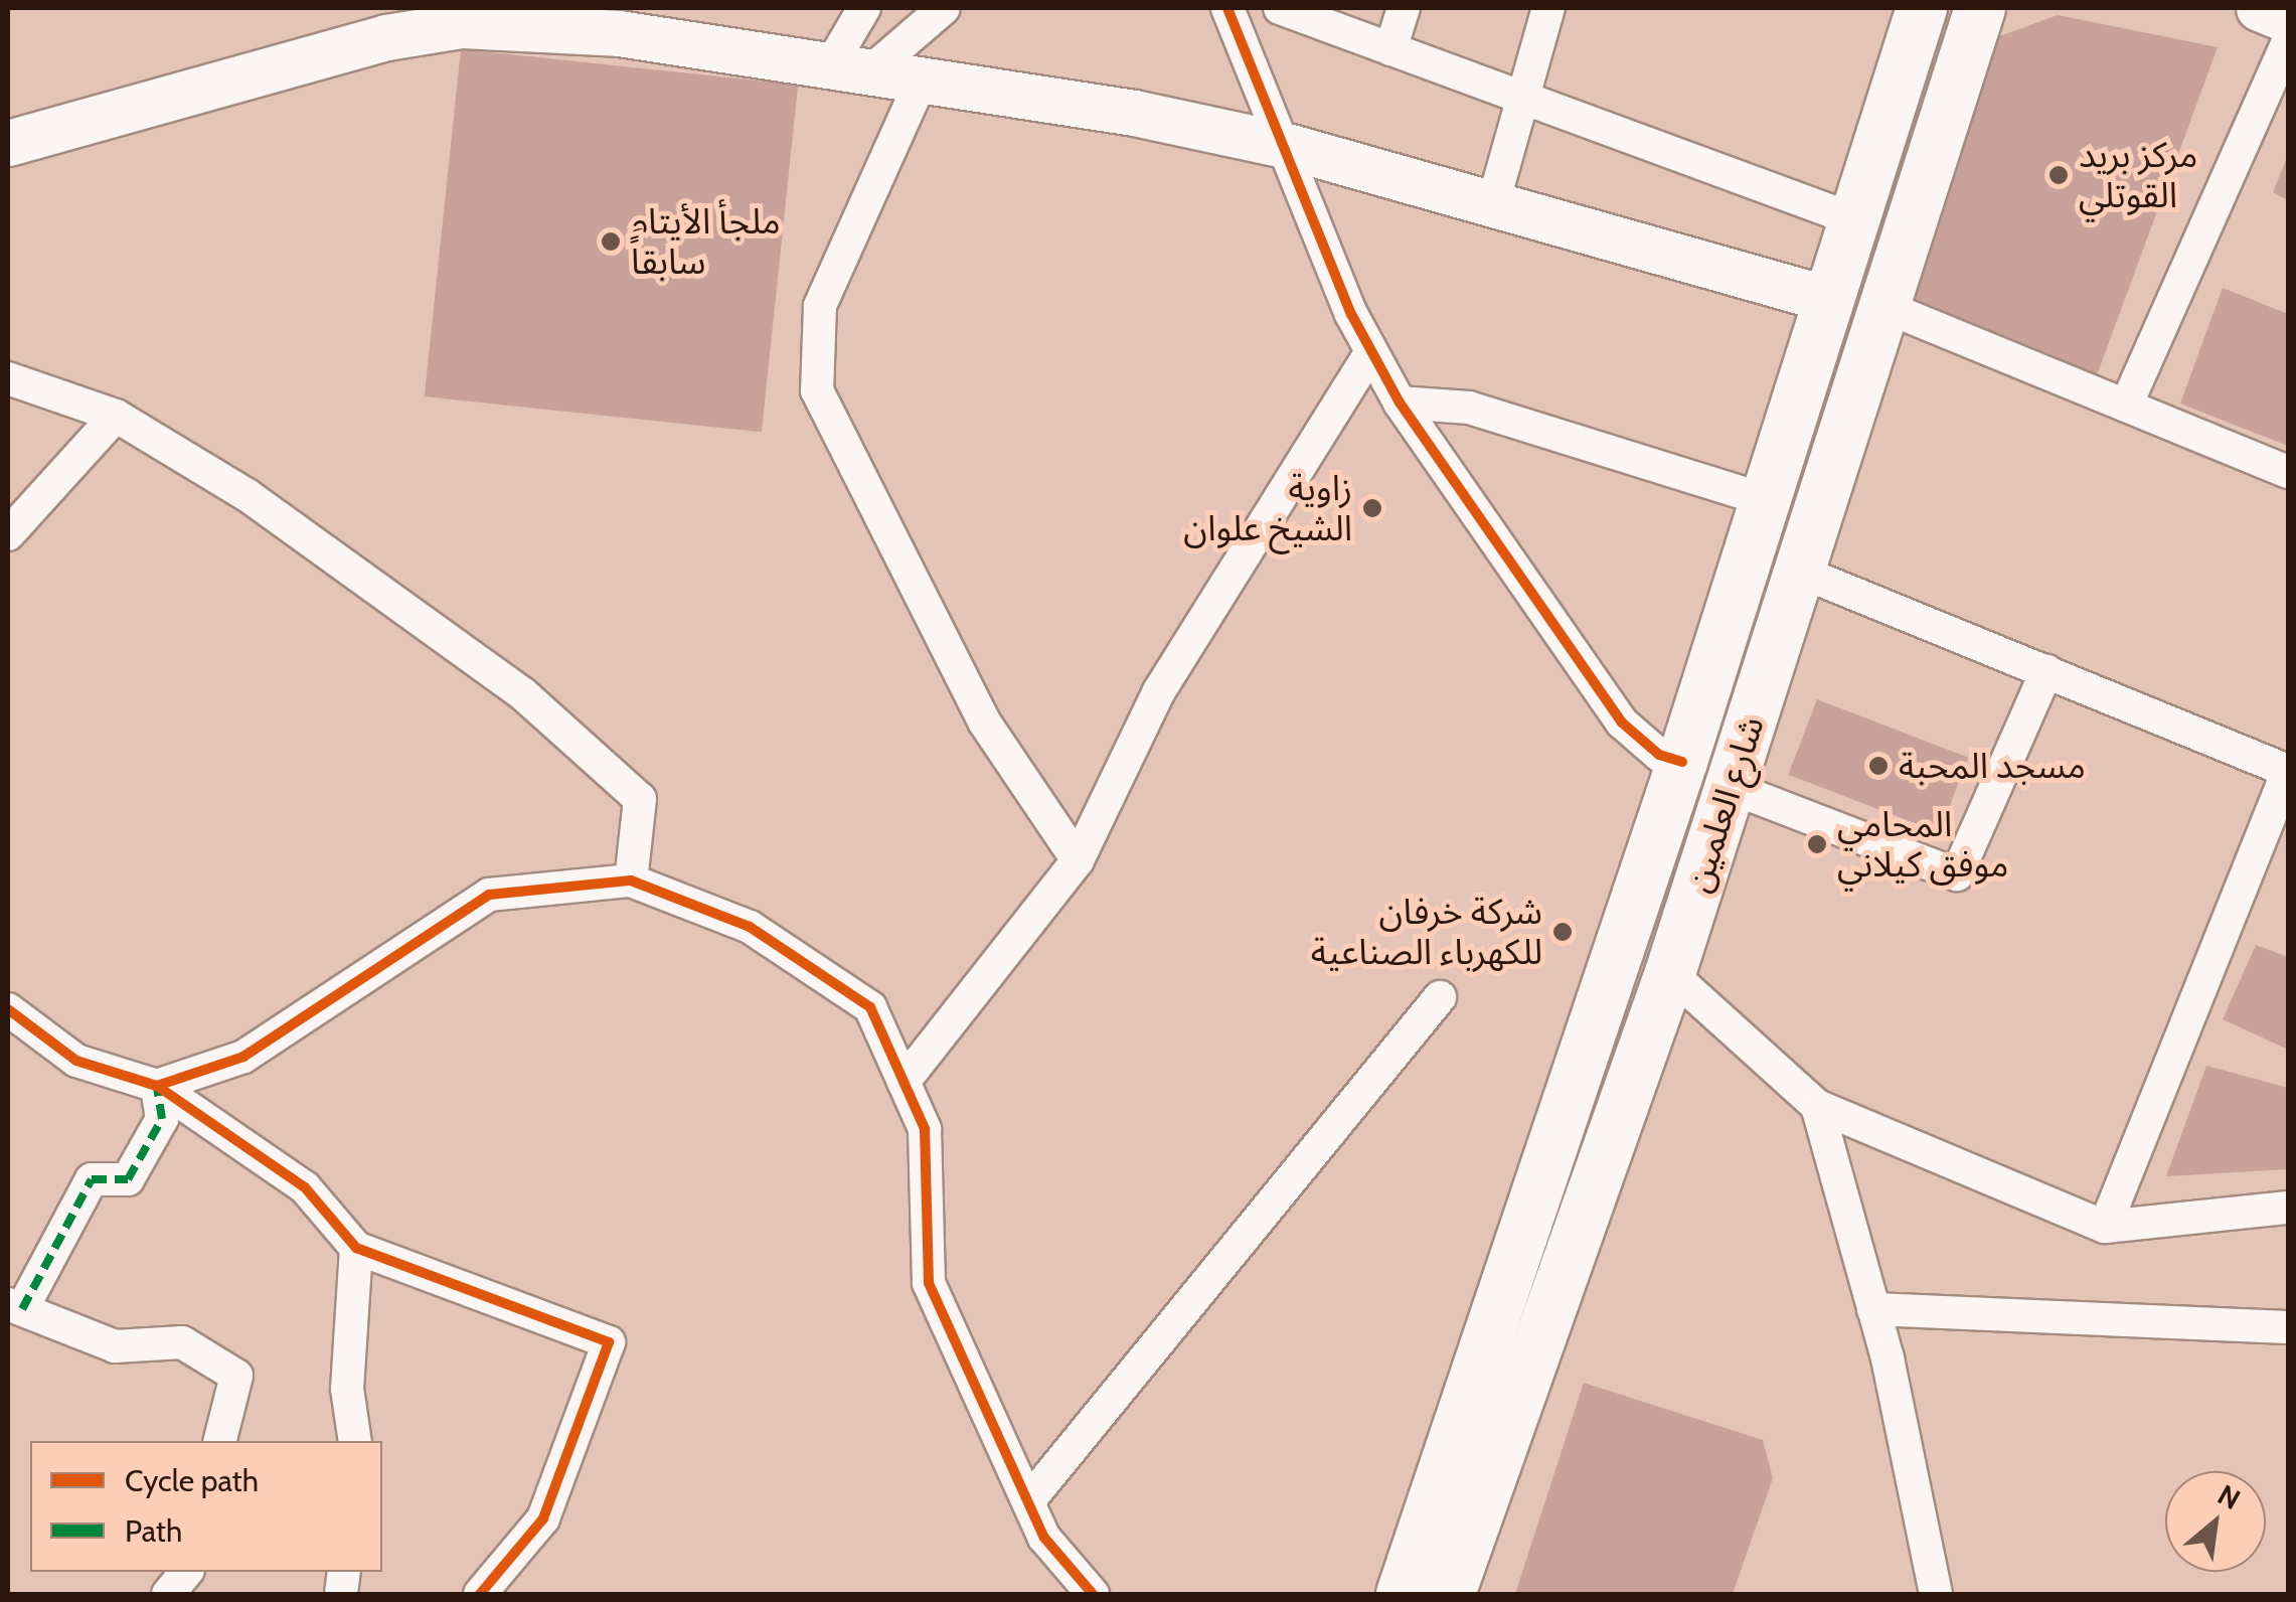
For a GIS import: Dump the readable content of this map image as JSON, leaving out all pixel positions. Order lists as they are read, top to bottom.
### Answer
{
  "streets": {
    "main road": ["شارع العلمين"]
  },
  "places": [
    "مركز بريد القوتلي",
    "ملجأ الأيتام سابقاً",
    "زاوية الشيخ علوان",
    "مسجد المحبة",
    "المحامي موفق كيلاني",
    "شركة خرفان للكهرباء الصناعية"
  ],
  "legend": ["Cycle path", "Path"],
  "north": "top right"
}
